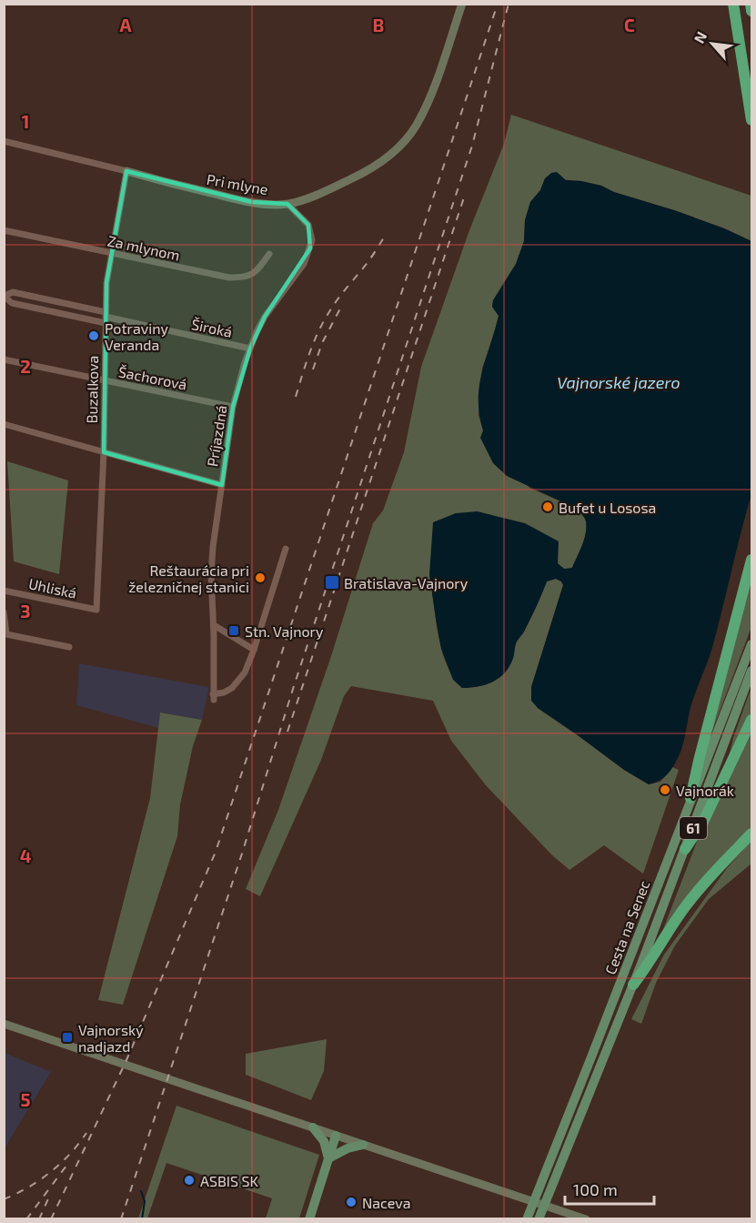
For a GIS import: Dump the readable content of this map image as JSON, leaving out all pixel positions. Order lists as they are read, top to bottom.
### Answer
{
  "streets": {
    "main road": ["Pri mlyne", "61", "Cesta na Senec"],
    "street": [
      "Za mlynom",
      "Široká",
      "Šachorová",
      "Buzalkova",
      "Príjazdná",
      "Uhliská"
    ]
  },
  "crossings": [
    ["Pri mlyne", "Buzalkova"],
    ["Pri mlyne", "Príjazdná"],
    ["Za mlynom", "Buzalkova"],
    ["Široká", "Buzalkova"],
    ["Široká", "Príjazdná"],
    ["Šachorová", "Buzalkova"],
    ["Šachorová", "Príjazdná"],
    ["Buzalkova", "Uhliská"]
  ],
  "water": ["Vajnorské jazero"],
  "places": {
    "other": [
      "Potraviny Veranda",
      "Bufet u Lososa",
      "Reštaurácia pri železničnej stanici",
      "Vajnorák",
      "ASBIS SK",
      "Naceva"
    ],
    "transit": ["Bratislava-Vajnory", "Stn. Vajnory", "Vajnorský nadjazd"]
  },
  "scale_bar": "100 m",
  "north": "top left",
  "grid": {
    "columns": ["A", "B", "C"],
    "rows": [
      "1",
      "2",
      "3",
      "4",
      "5"
    ]
  }
}
